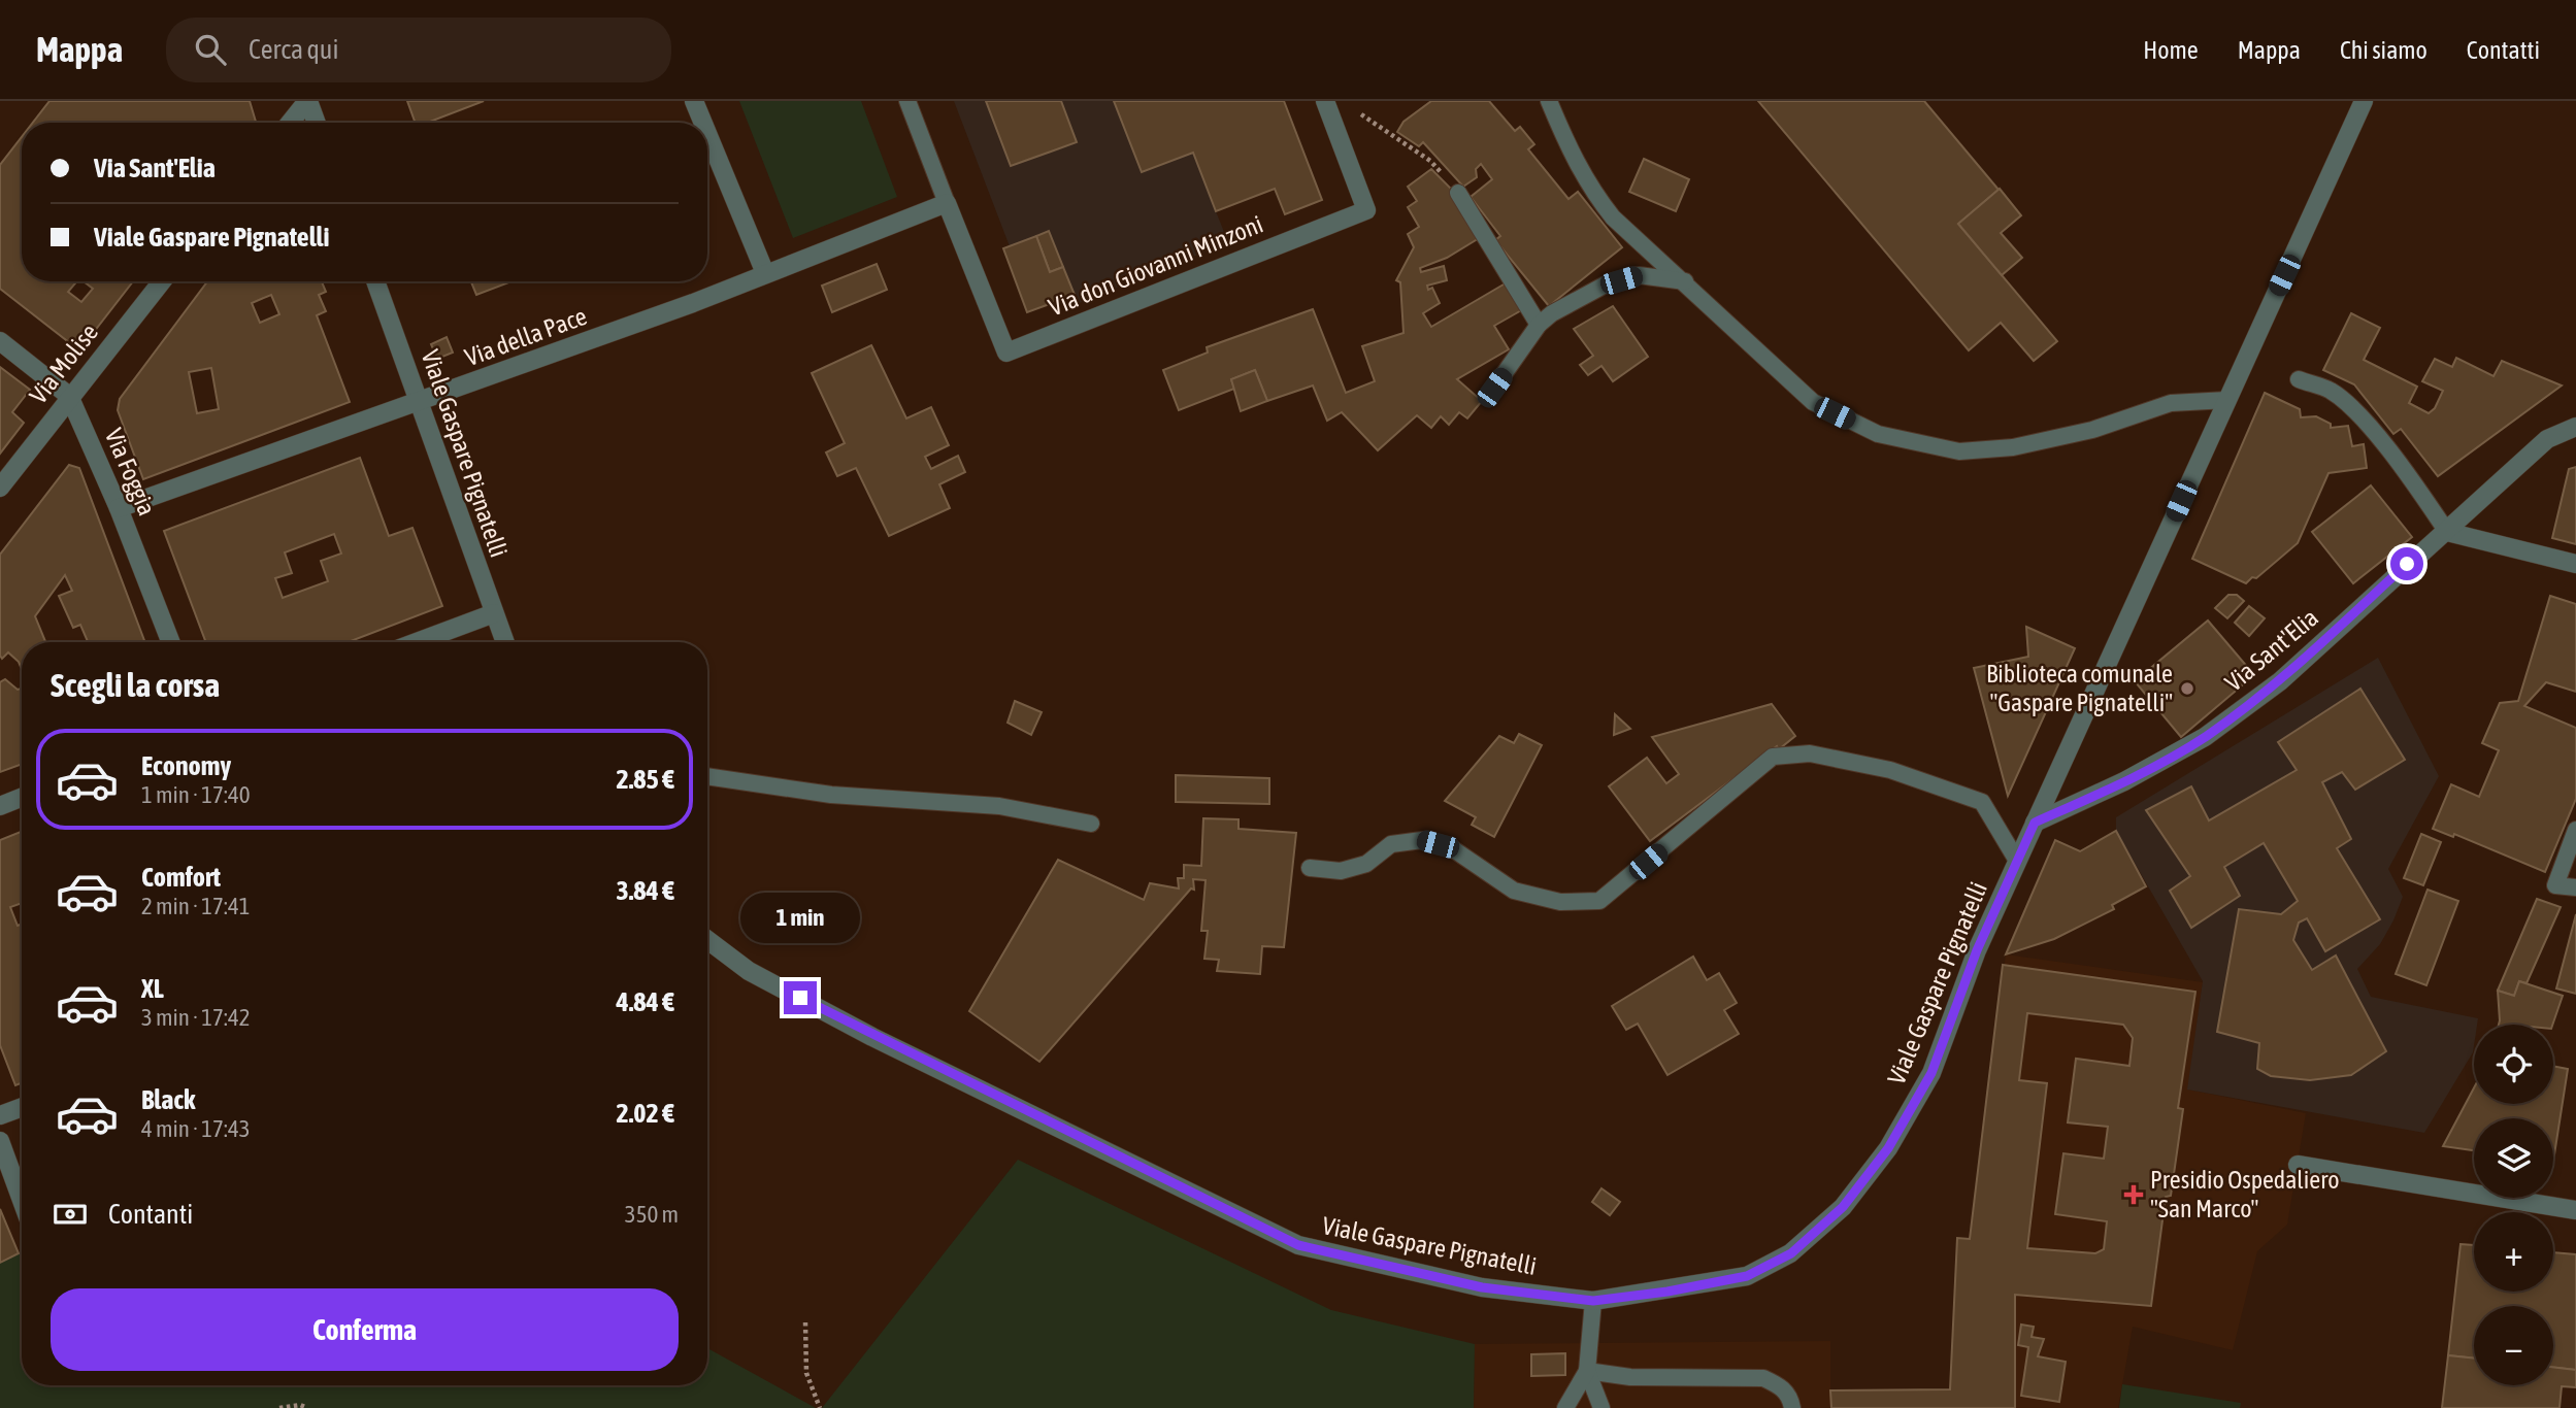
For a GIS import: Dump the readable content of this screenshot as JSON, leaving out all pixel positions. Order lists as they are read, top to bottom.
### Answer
{
  "streets": {
    "street": [
      "Via don Giovanni Minzoni",
      "Via della Pace",
      "Via Molise",
      "Viale Gaspare Pignatelli",
      "Via Foggia",
      "Via Sant'Elia"
    ]
  },
  "crossings": [
    ["Via don Giovanni Minzoni", "Via della Pace"],
    ["Via della Pace", "Viale Gaspare Pignatelli"],
    ["Via della Pace", "Via Foggia"],
    ["Via Molise", "Via Foggia"],
    ["Viale Gaspare Pignatelli", "Via Sant'Elia"]
  ],
  "places": {
    "other": ["Biblioteca comunale \"Gaspare Pignatelli\""],
    "health": ["Presidio Ospedaliero \"San Marco\""]
  },
  "page": {
    "header": "Mappa",
    "search": "Cerca qui",
    "nav": [
      "Home",
      "Mappa",
      "Chi siamo",
      "Contatti"
    ],
    "banner": ["Via Sant'Elia", "Viale Gaspare Pignatelli"],
    "heading": "Scegli la corsa",
    "list": [
      {
        "name": "Economy",
        "note": "1 min · 17:40",
        "value": "2.85 €"
      },
      {
        "name": "Comfort",
        "note": "2 min · 17:41",
        "value": "3.84 €"
      },
      {
        "name": "XL",
        "note": "3 min · 17:42",
        "value": "4.84 €"
      },
      {
        "name": "Black",
        "note": "4 min · 17:43",
        "value": "2.02 €"
      }
    ],
    "bubble": "1 min",
    "map_buttons": ["+", "−"],
    "pay": ["Contanti", "350 m"],
    "buttons": "Conferma"
  }
}
